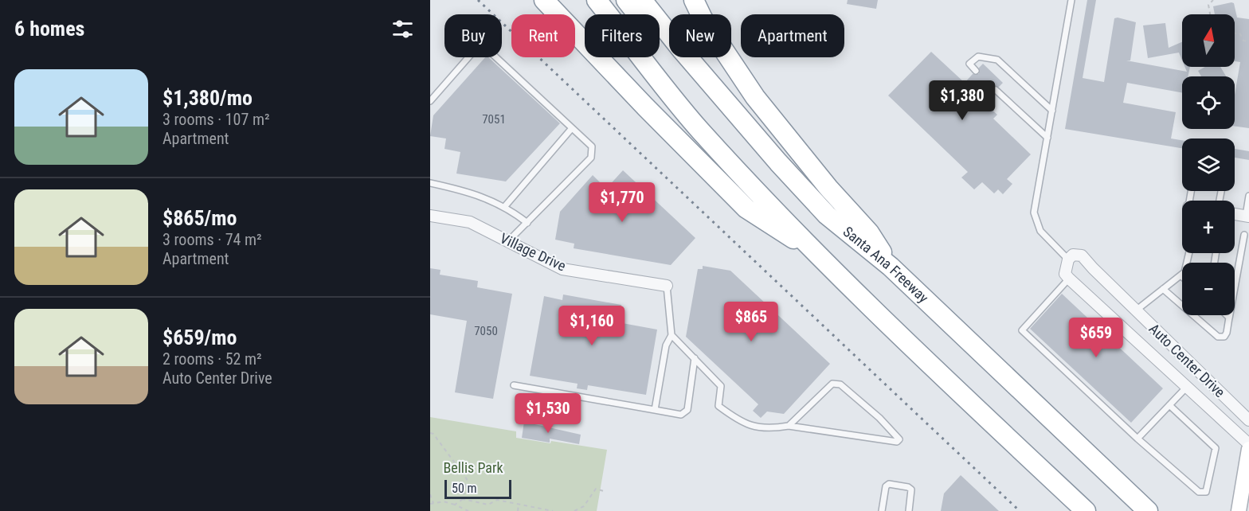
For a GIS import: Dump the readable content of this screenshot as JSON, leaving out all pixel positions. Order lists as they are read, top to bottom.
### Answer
{
  "streets": {
    "highway": ["Santa Ana Freeway"],
    "street": ["Village Drive", "Auto Center Drive"]
  },
  "parks": ["Bellis Park"],
  "house_numbers": ["7051", "7050"],
  "scale_bar": "50 m",
  "north": "top",
  "page": {
    "heading": "6 homes",
    "map_buttons": ["+", "−"],
    "chip": [
      "Buy",
      "Rent",
      "Filters",
      "New",
      "Apartment"
    ],
    "list": [
      {
        "name": "$1,380/mo",
        "note": "3 rooms · 107 m² · Apartment"
      },
      {
        "name": "$865/mo",
        "note": "3 rooms · 74 m² · Apartment"
      },
      {
        "name": "$659/mo",
        "note": "2 rooms · 52 m² · Auto Center Drive"
      }
    ],
    "price": [
      "$1,380",
      "$1,770",
      "$865",
      "$1,160",
      "$659",
      "$1,530"
    ],
    "scale": "50 m"
  }
}
